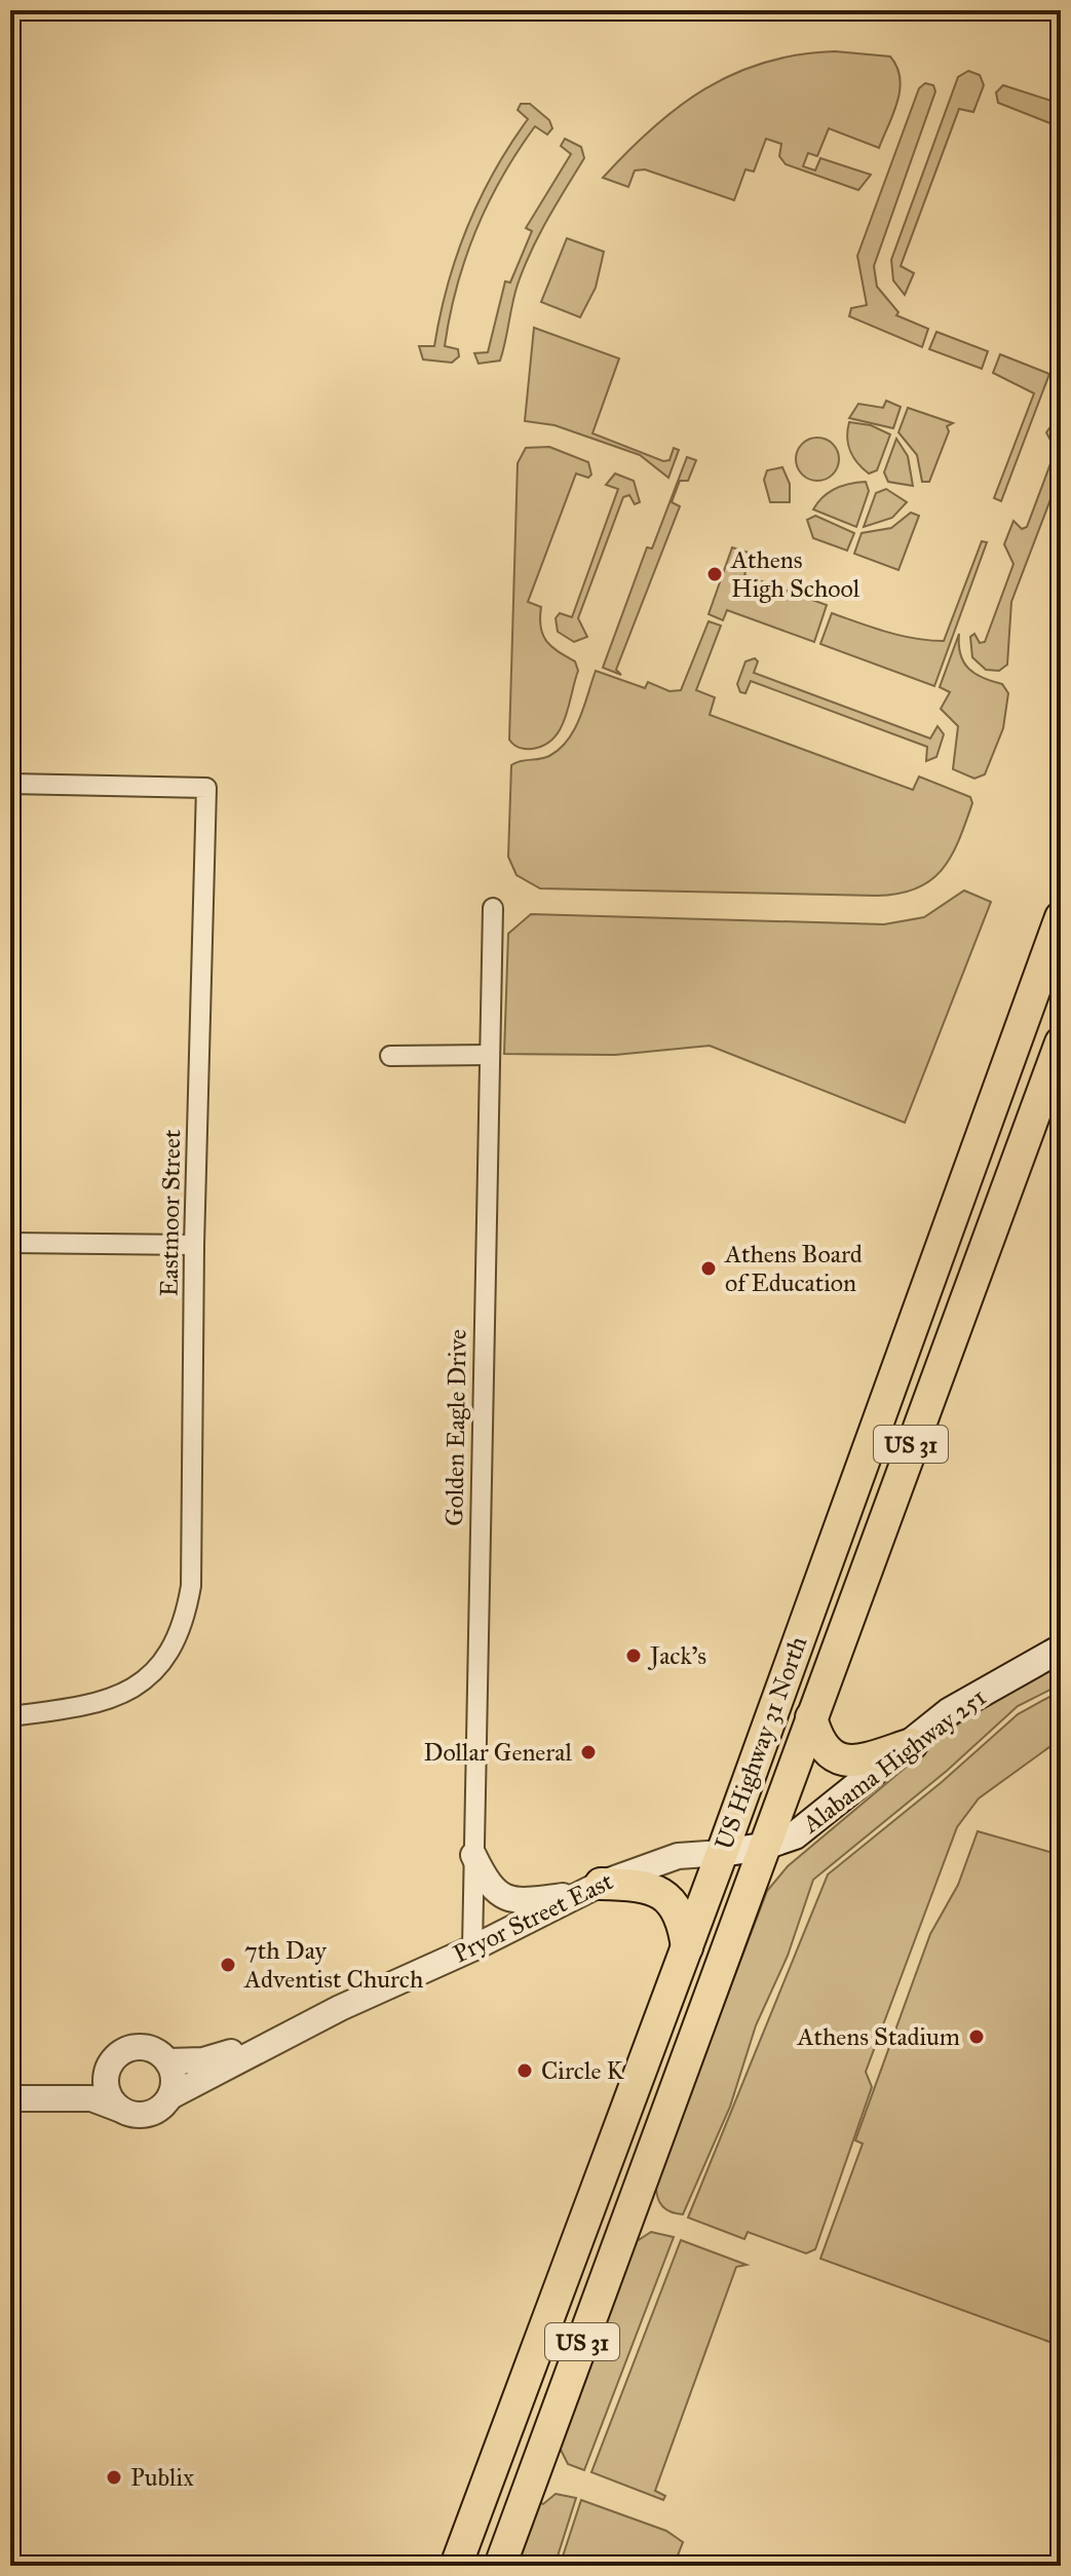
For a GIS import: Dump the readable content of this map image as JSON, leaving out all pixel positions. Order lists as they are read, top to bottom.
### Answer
{
  "streets": {
    "main road": ["US 31", "US Highway 31 North", "Alabama Highway 251"],
    "street": ["Eastmoor Street", "Golden Eagle Drive", "Pryor Street East"]
  },
  "crossings": [
    ["Golden Eagle Drive", "Pryor Street East"],
    ["US Highway 31 North", "Alabama Highway 251"],
    ["US Highway 31 North", "Pryor Street East"],
    ["Alabama Highway 251", "Pryor Street East"]
  ],
  "places": [
    "Athens High School",
    "Athens Board of Education",
    "Jack's",
    "Dollar General",
    "7th Day Adventist Church",
    "Athens Stadium",
    "Circle K",
    "Publix"
  ]
}
